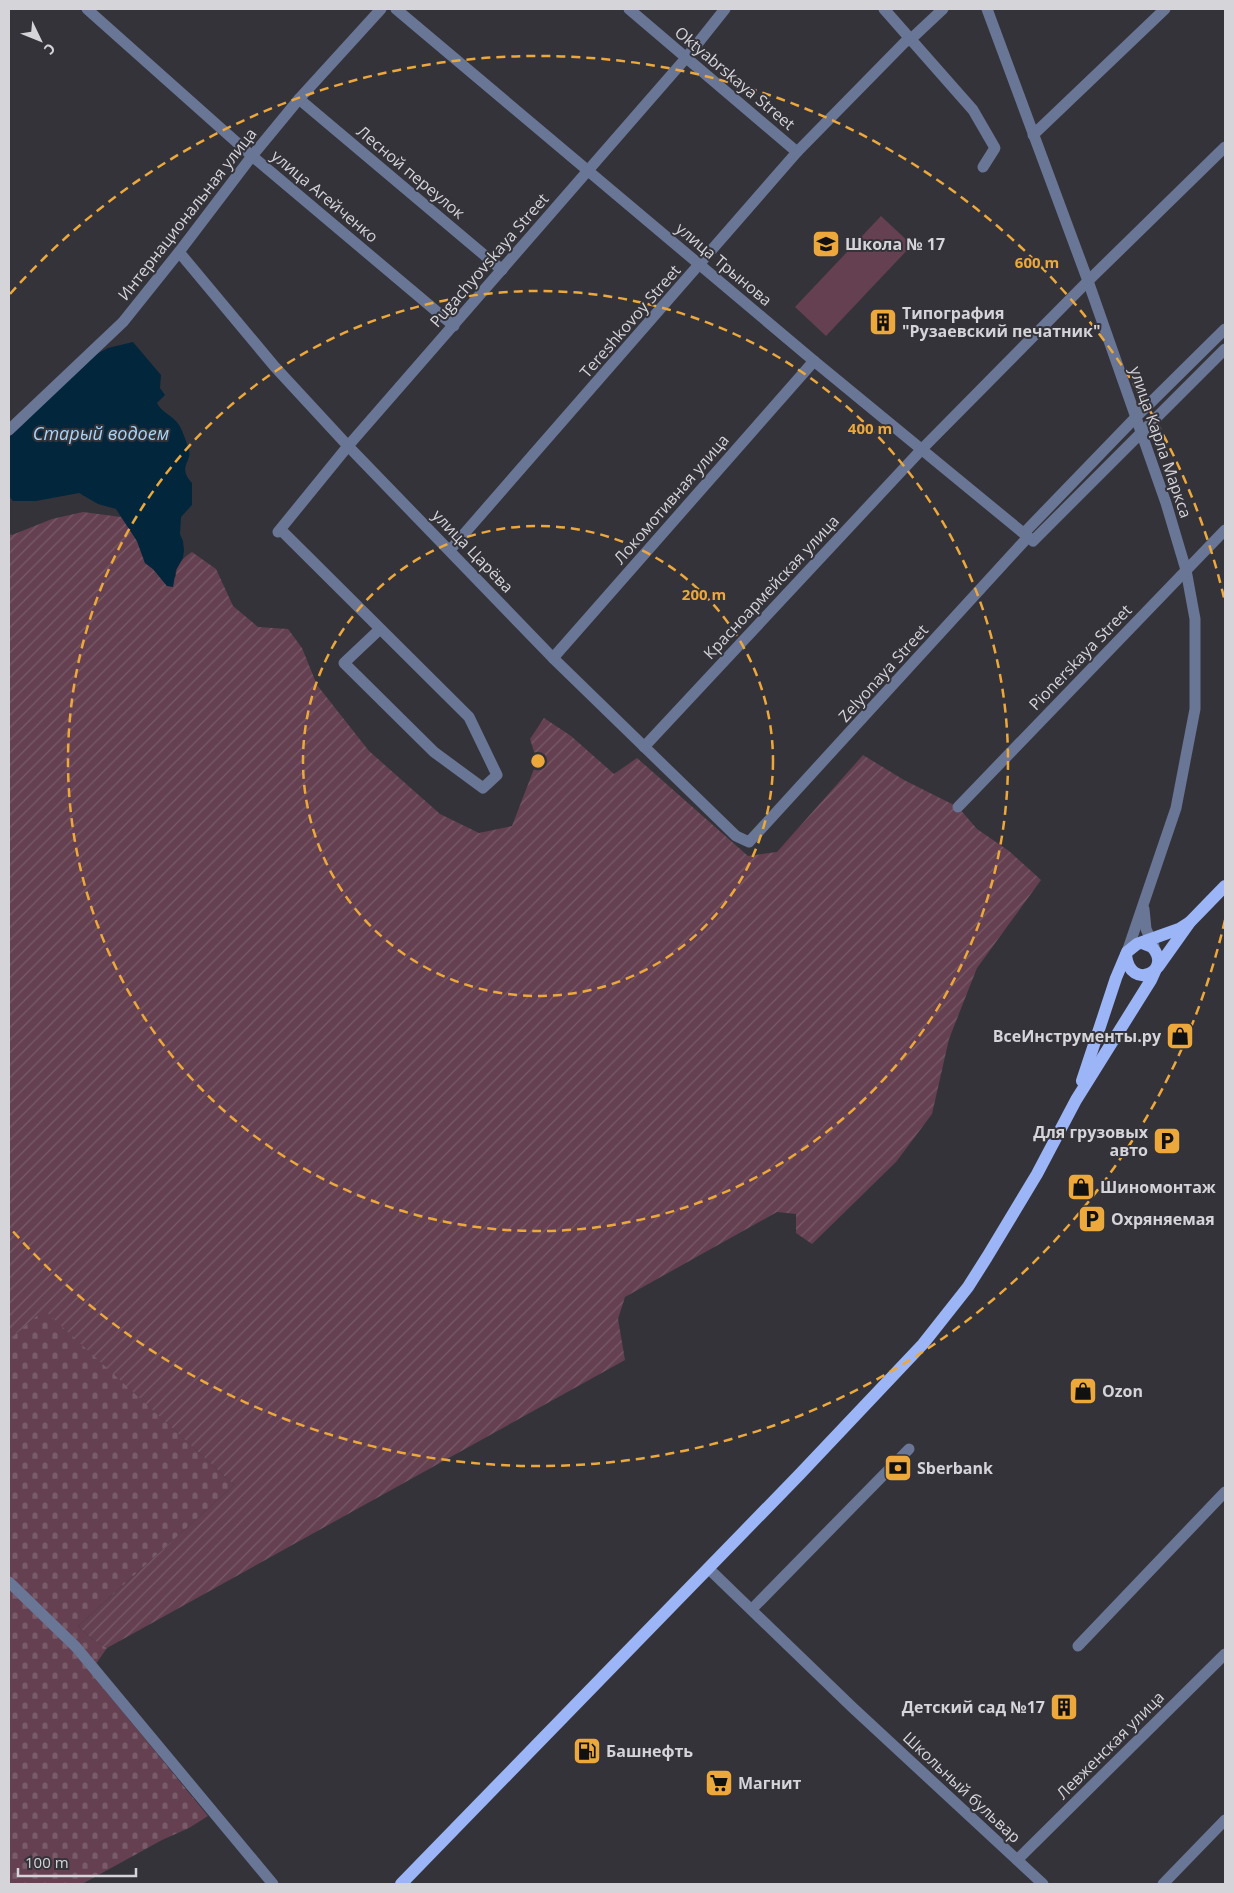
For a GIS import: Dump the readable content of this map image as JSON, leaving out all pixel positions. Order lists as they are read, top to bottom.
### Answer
{
  "streets": {
    "main road": ["улица Карла Маркса"],
    "street": [
      "Oktyabrskaya Street",
      "Лесной переулок",
      "улица Агейченко",
      "Интернациональная улица",
      "Pugachyovskaya Street",
      "улица Трынова",
      "Tereshkovoy Street",
      "Локомотивная улица",
      "улица Царёва",
      "Красноармейская улица",
      "Pionerskaya Street",
      "Zelyonaya Street",
      "Левженская улица",
      "Школьный бульвар"
    ]
  },
  "crossings": [
    ["Oktyabrskaya Street", "Pugachyovskaya Street"],
    ["Oktyabrskaya Street", "Tereshkovoy Street"],
    ["Лесной переулок", "Интернациональная улица"],
    ["Лесной переулок", "Pugachyovskaya Street"],
    ["улица Агейченко", "Интернациональная улица"],
    ["улица Агейченко", "Pugachyovskaya Street"],
    ["Интернациональная улица", "улица Царёва"],
    ["Pugachyovskaya Street", "улица Трынова"],
    ["Pugachyovskaya Street", "улица Царёва"],
    ["улица Трынова", "Tereshkovoy Street"],
    ["улица Трынова", "Локомотивная улица"],
    ["улица Трынова", "Красноармейская улица"],
    ["улица Трынова", "Zelyonaya Street"],
    ["Tereshkovoy Street", "улица Царёва"],
    ["улица Карла Маркса", "Красноармейская улица"],
    ["улица Карла Маркса", "Pionerskaya Street"],
    ["улица Карла Маркса", "Zelyonaya Street"],
    ["Локомотивная улица", "улица Царёва"],
    ["улица Царёва", "Красноармейская улица"],
    ["улица Царёва", "Zelyonaya Street"],
    ["Левженская улица", "Школьный бульвар"]
  ],
  "water": ["Старый водоем"],
  "places": {
    "school or university": ["Школа № 17"],
    "building": ["Типография \"Рузаевский печатник\"", "Детский сад №17"],
    "shop": ["ВсеИнструменты.ру", "Шиномонтаж", "Ozon"],
    "parking": ["Для грузовых авто", "Охряняемая"],
    "bank": ["Sberbank"],
    "fuel station": ["Башнефть"],
    "supermarket": ["Магнит"]
  },
  "scale_bar": "100 m",
  "north": "bottom right",
  "rings": ["600 m", "400 m", "200 m"]
}
